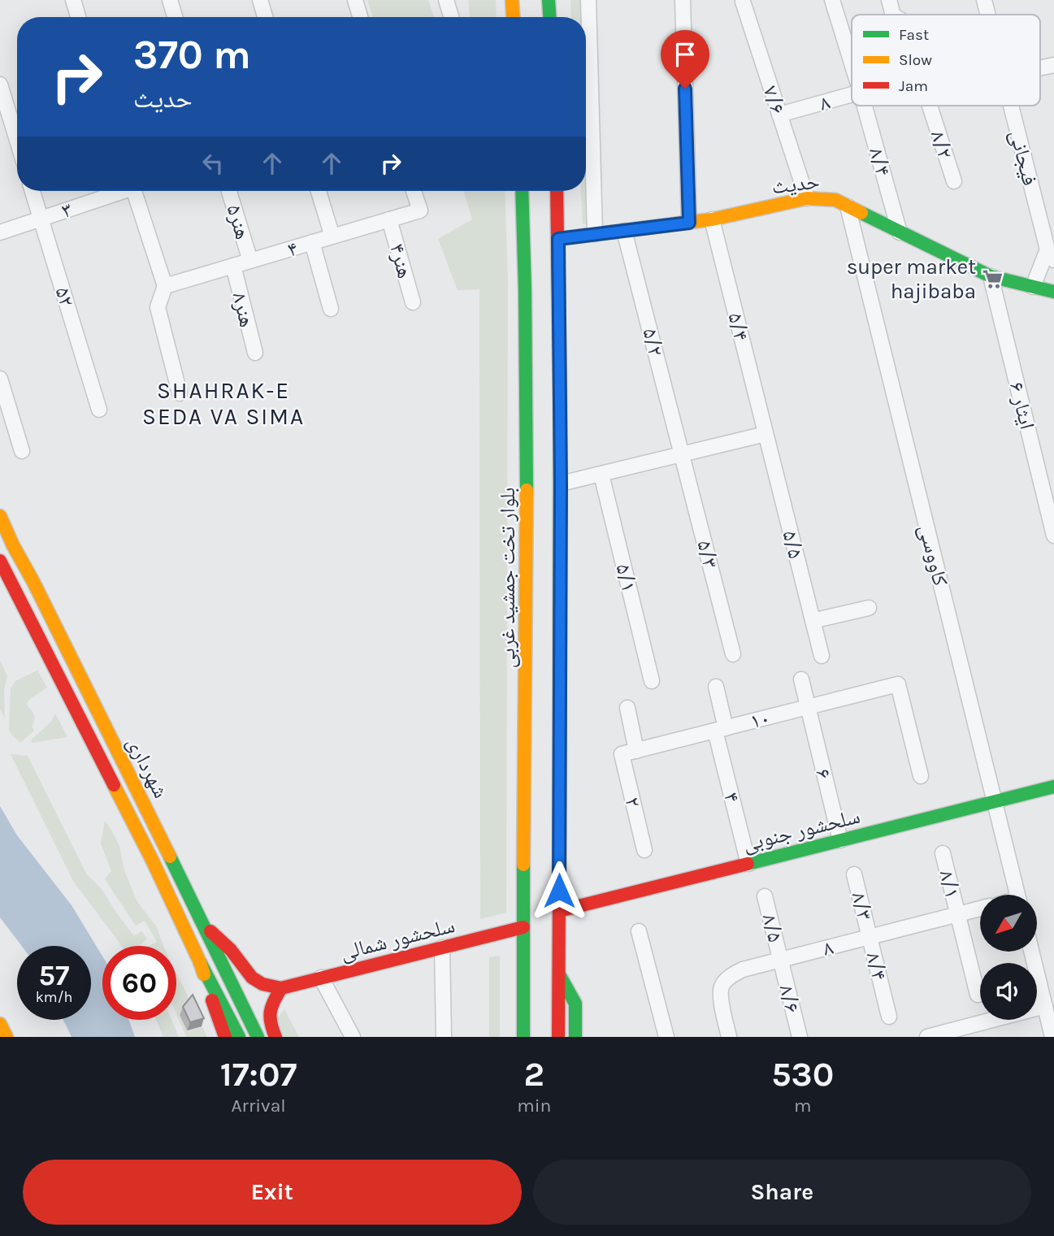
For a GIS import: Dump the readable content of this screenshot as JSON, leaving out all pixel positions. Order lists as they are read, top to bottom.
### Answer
{
  "streets": {
    "street": [
      "۷/۶",
      "۸",
      "۸/۲",
      "فیجانی",
      "۸/۴",
      "حدیث",
      "۳",
      "هنر۵",
      "۴",
      "هنر۴",
      "۵۲",
      "هنر۸",
      "۵/۴",
      "۵/۲",
      "ایثار ۶",
      "۵/۵",
      "۵/۳",
      "کاووسی",
      "بلوار تخت جمشید غربی",
      "۵/۱",
      "۱۰",
      "شهرداری",
      "۶",
      "۲",
      "سلحشور جنوبی",
      "۸/۱",
      "۸/۳",
      "۸/۵",
      "سلحشور شمالی",
      "۸/۶"
    ]
  },
  "crossings": [
    ["۷/۶", "۸"],
    ["۷/۶", "حدیث"],
    ["۸", "۸/۴"],
    ["۸", "۸/۱"],
    ["۸", "۸/۳"],
    ["۸", "۸/۵"],
    ["۸", "۸/۶"],
    ["۸/۴", "حدیث"],
    ["۸/۴", "۸/۳"],
    ["حدیث", "۵/۴"],
    ["حدیث", "۵/۲"],
    ["حدیث", "ایثار ۶"],
    ["حدیث", "کاووسی"],
    ["۳", "۵۲"],
    ["هنر۵", "۴"],
    ["۴", "هنر۴"],
    ["۴", "هنر۸"],
    ["۴", "۱۰"],
    ["۴", "سلحشور جنوبی"],
    ["۵/۴", "۵/۵"],
    ["۵/۲", "۵/۳"],
    ["کاووسی", "سلحشور جنوبی"],
    ["بلوار تخت جمشید غربی", "سلحشور شمالی"],
    ["۱۰", "۶"],
    ["۱۰", "۲"],
    ["۶", "سلحشور جنوبی"],
    ["۸/۵", "۸/۶"]
  ],
  "districts": ["SHAHRAK-E SEDA VA SIMA"],
  "places": {
    "supermarket": ["super market hajibaba"]
  },
  "legend": ["Fast", "Slow", "Jam"],
  "north": "bottom left",
  "page": {
    "turn": ["370 m", "حدیث"],
    "speed": "57 km/h",
    "limit": "60",
    "eta": [
      "17:07",
      "Arrival",
      "2",
      "min",
      "530",
      "m"
    ],
    "buttons": ["Exit", "Share"]
  }
}
